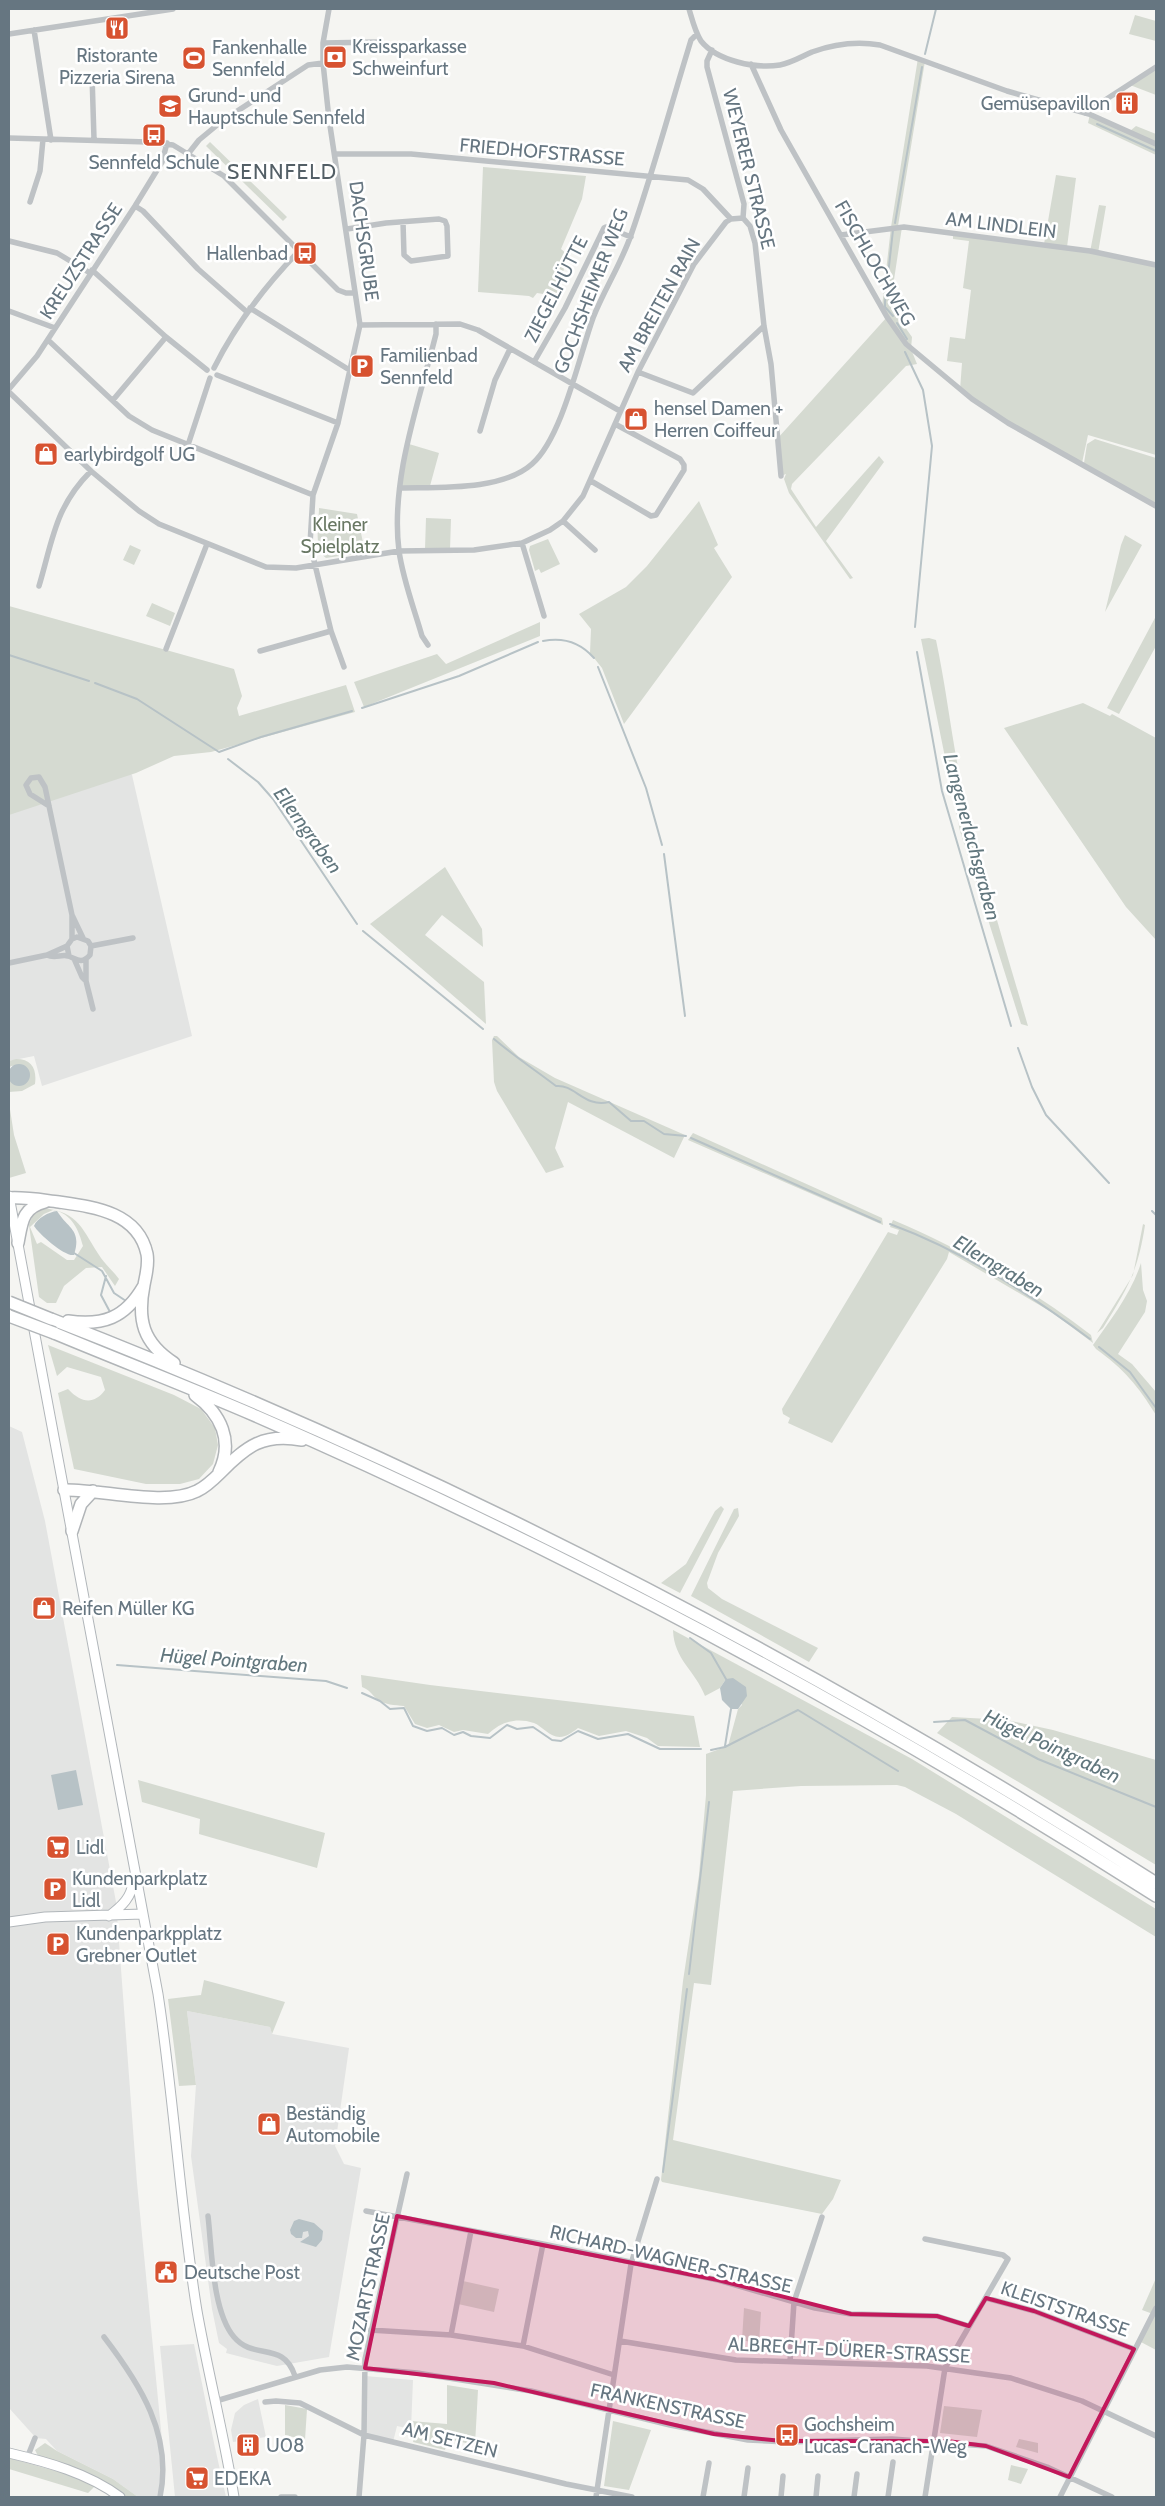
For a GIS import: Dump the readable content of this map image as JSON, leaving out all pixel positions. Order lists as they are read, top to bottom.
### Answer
{
  "streets": {
    "street": [
      "FRIEDHOFSTRASSE",
      "WEYERER STRASSE",
      "AM LINDLEIN",
      "DACHSGRUBE",
      "KREUZSTRASSE",
      "FISCHLOCHWEG",
      "ZIEGELHÜTTE",
      "GOCHSHEIMER WEG",
      "AM BREITEN RAIN",
      "RICHARD-WAGNER-STRASSE",
      "MOZARTSTRASSE",
      "KLEISTSTRASSE",
      "ALBRECHT-DÜRER-STRASSE",
      "FRANKENSTRASSE",
      "AM SETZEN"
    ]
  },
  "crossings": [
    ["FRIEDHOFSTRASSE", "DACHSGRUBE"],
    ["FRIEDHOFSTRASSE", "GOCHSHEIMER WEG"],
    ["FRIEDHOFSTRASSE", "AM BREITEN RAIN"],
    ["AM LINDLEIN", "FISCHLOCHWEG"],
    ["DACHSGRUBE", "ZIEGELHÜTTE"],
    ["DACHSGRUBE", "AM BREITEN RAIN"],
    ["KREUZSTRASSE", "AM BREITEN RAIN"],
    ["ZIEGELHÜTTE", "GOCHSHEIMER WEG"],
    ["ZIEGELHÜTTE", "AM BREITEN RAIN"],
    ["RICHARD-WAGNER-STRASSE", "MOZARTSTRASSE"],
    ["MOZARTSTRASSE", "FRANKENSTRASSE"],
    ["MOZARTSTRASSE", "AM SETZEN"]
  ],
  "districts": ["SENNFELD"],
  "water": ["Ellerngraben", "Langenerlachsgraben", "Hügel Pointgraben"],
  "parks": ["Kleiner Spielplatz"],
  "places": {
    "restaurant": ["Ristorante Pizzeria Sirena"],
    "bank": ["Kreissparkasse Schweinfurt"],
    "sports": ["Fankenhalle Sennfeld"],
    "building": ["Gemüsepavillon", "U08"],
    "school or university": ["Grund- und Hauptschule Sennfeld"],
    "bus stop": ["Sennfeld Schule", "Hallenbad", "Gochsheim Lucas-Cranach-Weg"],
    "parking": ["Familienbad Sennfeld", "Kundenparkplatz Lidl", "Kundenparkpplatz Grebner Outlet"],
    "shop": [
      "hensel Damen + Herren Coiffeur",
      "earlybirdgolf UG",
      "Reifen Müller KG",
      "Beständig Automobile"
    ],
    "supermarket": ["Lidl", "EDEKA"],
    "public building": ["Deutsche Post"]
  }
}
